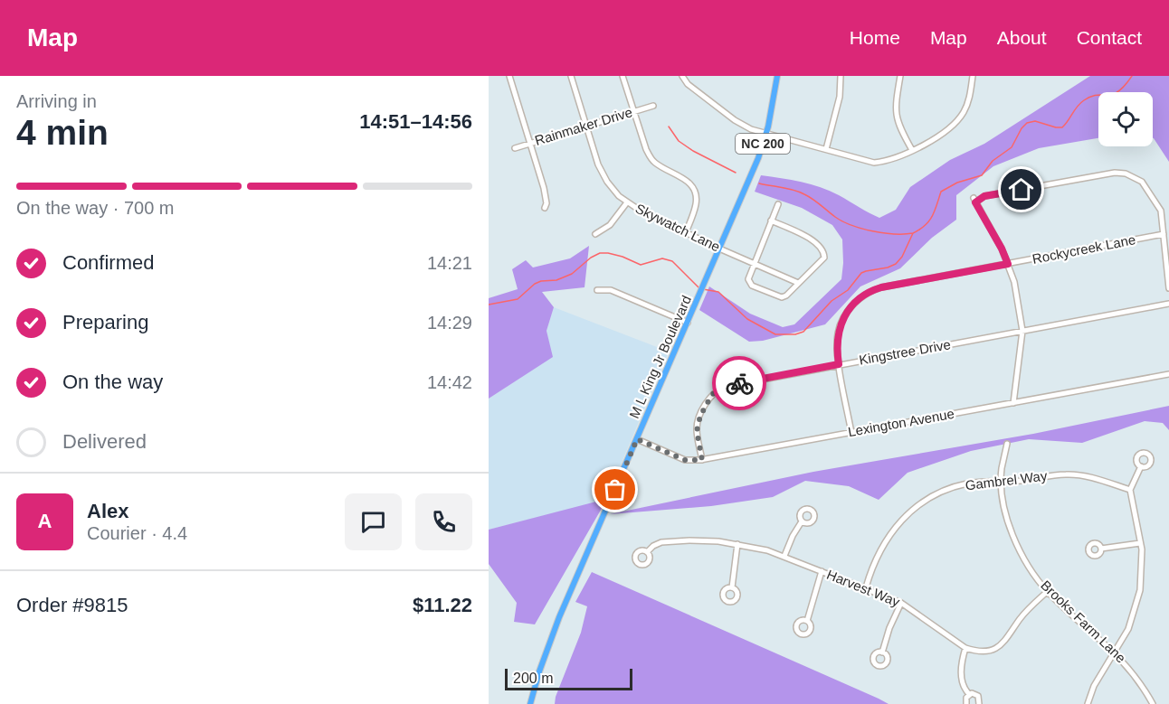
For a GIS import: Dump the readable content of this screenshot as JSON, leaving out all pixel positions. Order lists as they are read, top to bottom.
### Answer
{
  "streets": {
    "main road": ["NC 200", "M L King Jr Boulevard"],
    "street": [
      "Rainmaker Drive",
      "Skywatch Lane",
      "Rockycreek Lane",
      "Kingstree Drive",
      "Lexington Avenue",
      "Gambrel Way",
      "Harvest Way",
      "Brooks Farm Lane"
    ]
  },
  "crossings": [
    ["Rainmaker Drive", "Skywatch Lane"],
    ["Skywatch Lane", "M L King Jr Boulevard"],
    ["Rockycreek Lane", "Kingstree Drive"],
    ["Rockycreek Lane", "Lexington Avenue"],
    ["Kingstree Drive", "Lexington Avenue"],
    ["M L King Jr Boulevard", "Lexington Avenue"],
    ["Gambrel Way", "Harvest Way"],
    ["Gambrel Way", "Brooks Farm Lane"]
  ],
  "scale_bar": "200 m",
  "page": {
    "header": "Map",
    "nav": [
      "Home",
      "Map",
      "About",
      "Contact"
    ],
    "heading": ["4 min", "Arriving in", "14:51–14:56"],
    "panel": [
      "Alex",
      "Courier · 4.4",
      "Order #9815",
      "$11.22"
    ],
    "bar": "On the way · 700 m",
    "list": [
      ["Confirmed", "14:21"],
      ["Preparing", "14:29"],
      ["On the way", "14:42"],
      "Delivered"
    ],
    "round": "A",
    "scale": "200 m"
  }
}
